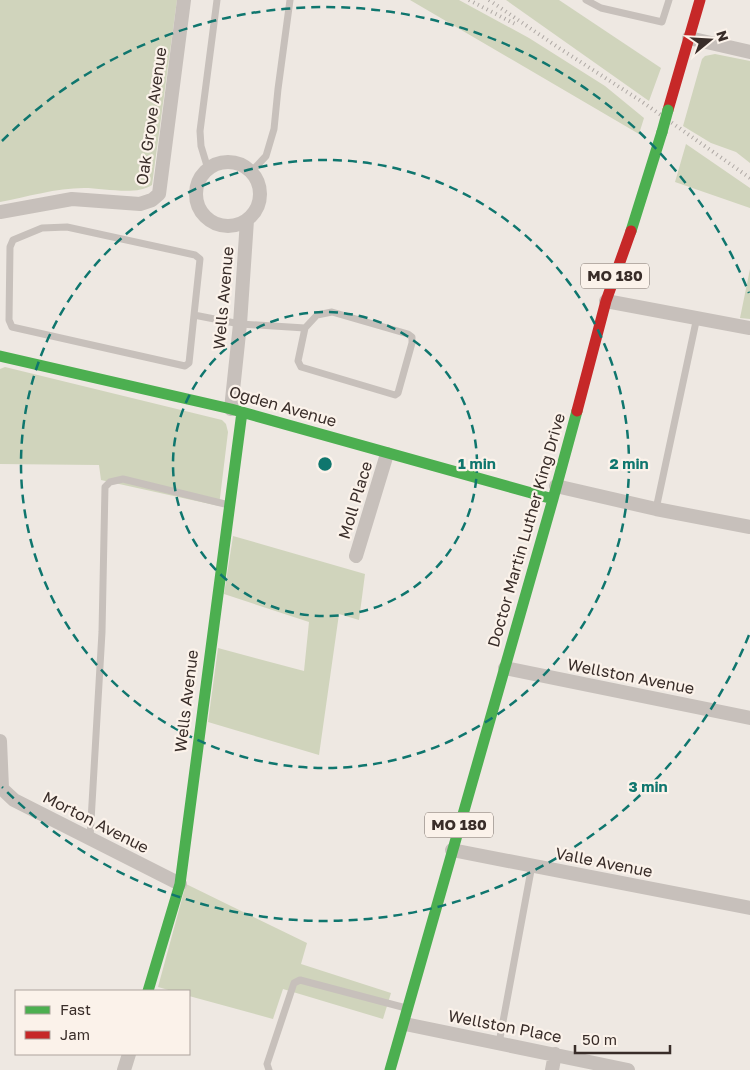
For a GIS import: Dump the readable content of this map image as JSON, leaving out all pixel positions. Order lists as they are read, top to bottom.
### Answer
{
  "streets": {
    "street": [
      "Oak Grove Avenue",
      "MO 180",
      "Wells Avenue",
      "Ogden Avenue",
      "Moll Place",
      "Doctor Martin Luther King Drive",
      "Wellston Avenue",
      "Morton Avenue",
      "Valle Avenue",
      "Wellston Place"
    ]
  },
  "crossings": [
    ["Wells Avenue", "Ogden Avenue"],
    ["Wells Avenue", "Morton Avenue"],
    ["Ogden Avenue", "Moll Place"],
    ["Ogden Avenue", "Doctor Martin Luther King Drive"],
    ["Doctor Martin Luther King Drive", "Wellston Avenue"],
    ["Doctor Martin Luther King Drive", "Valle Avenue"],
    ["Doctor Martin Luther King Drive", "Wellston Place"]
  ],
  "legend": ["Fast", "Jam"],
  "scale_bar": "50 m",
  "north": "right",
  "rings": ["1 min", "2 min", "3 min"]
}
